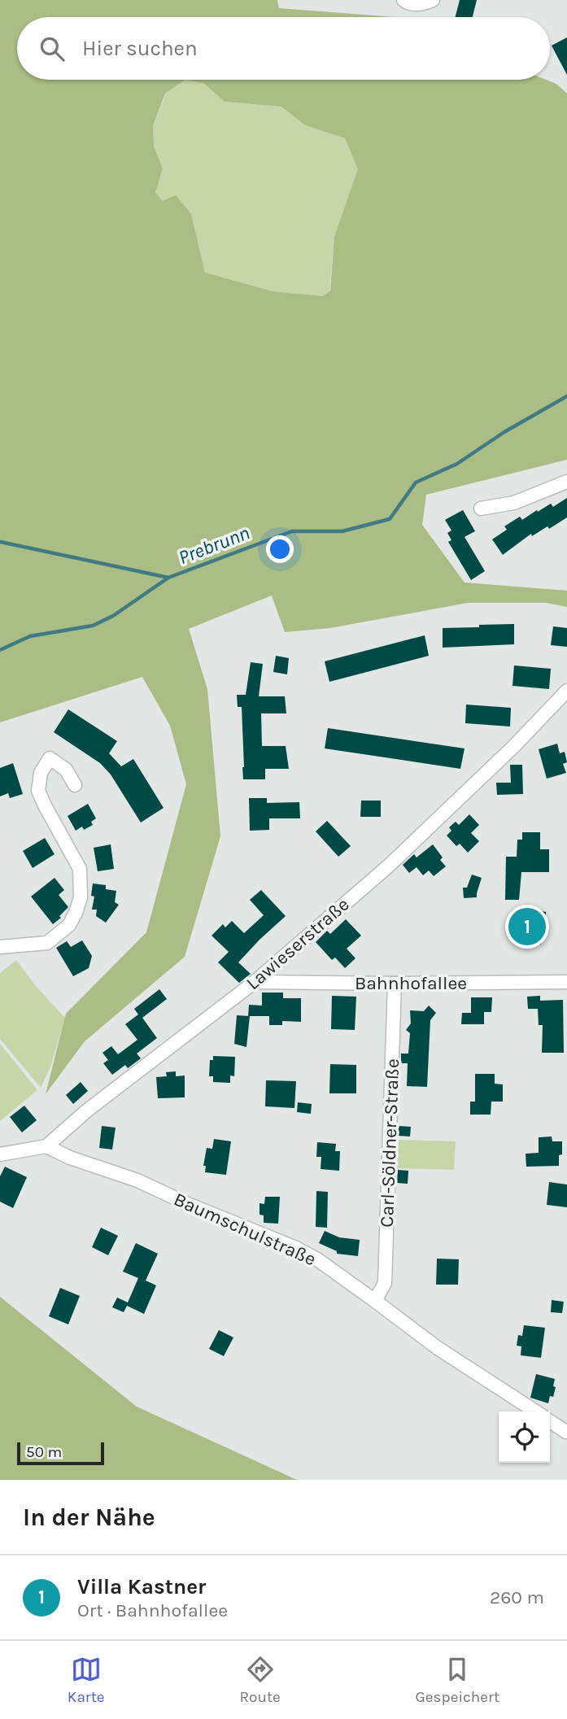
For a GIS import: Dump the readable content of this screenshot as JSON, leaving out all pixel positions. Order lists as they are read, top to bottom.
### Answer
{
  "streets": {
    "street": [
      "Lawieserstraße",
      "Bahnhofallee",
      "Carl-Söldner-Straße",
      "Baumschulstraße"
    ]
  },
  "crossings": [
    ["Lawieserstraße", "Bahnhofallee"],
    ["Lawieserstraße", "Baumschulstraße"],
    ["Bahnhofallee", "Carl-Söldner-Straße"],
    ["Carl-Söldner-Straße", "Baumschulstraße"]
  ],
  "water": ["Prebrunn"],
  "scale_bar": "50 m",
  "page": {
    "search": "Hier suchen",
    "pins": "1",
    "scale": "50 m",
    "heading": "In der Nähe",
    "list": [
      {
        "mark": "1",
        "name": "Villa Kastner",
        "note": "Ort · Bahnhofallee",
        "value": "260 m"
      }
    ],
    "nav": ["Karte", "Route", "Gespeichert"]
  }
}
